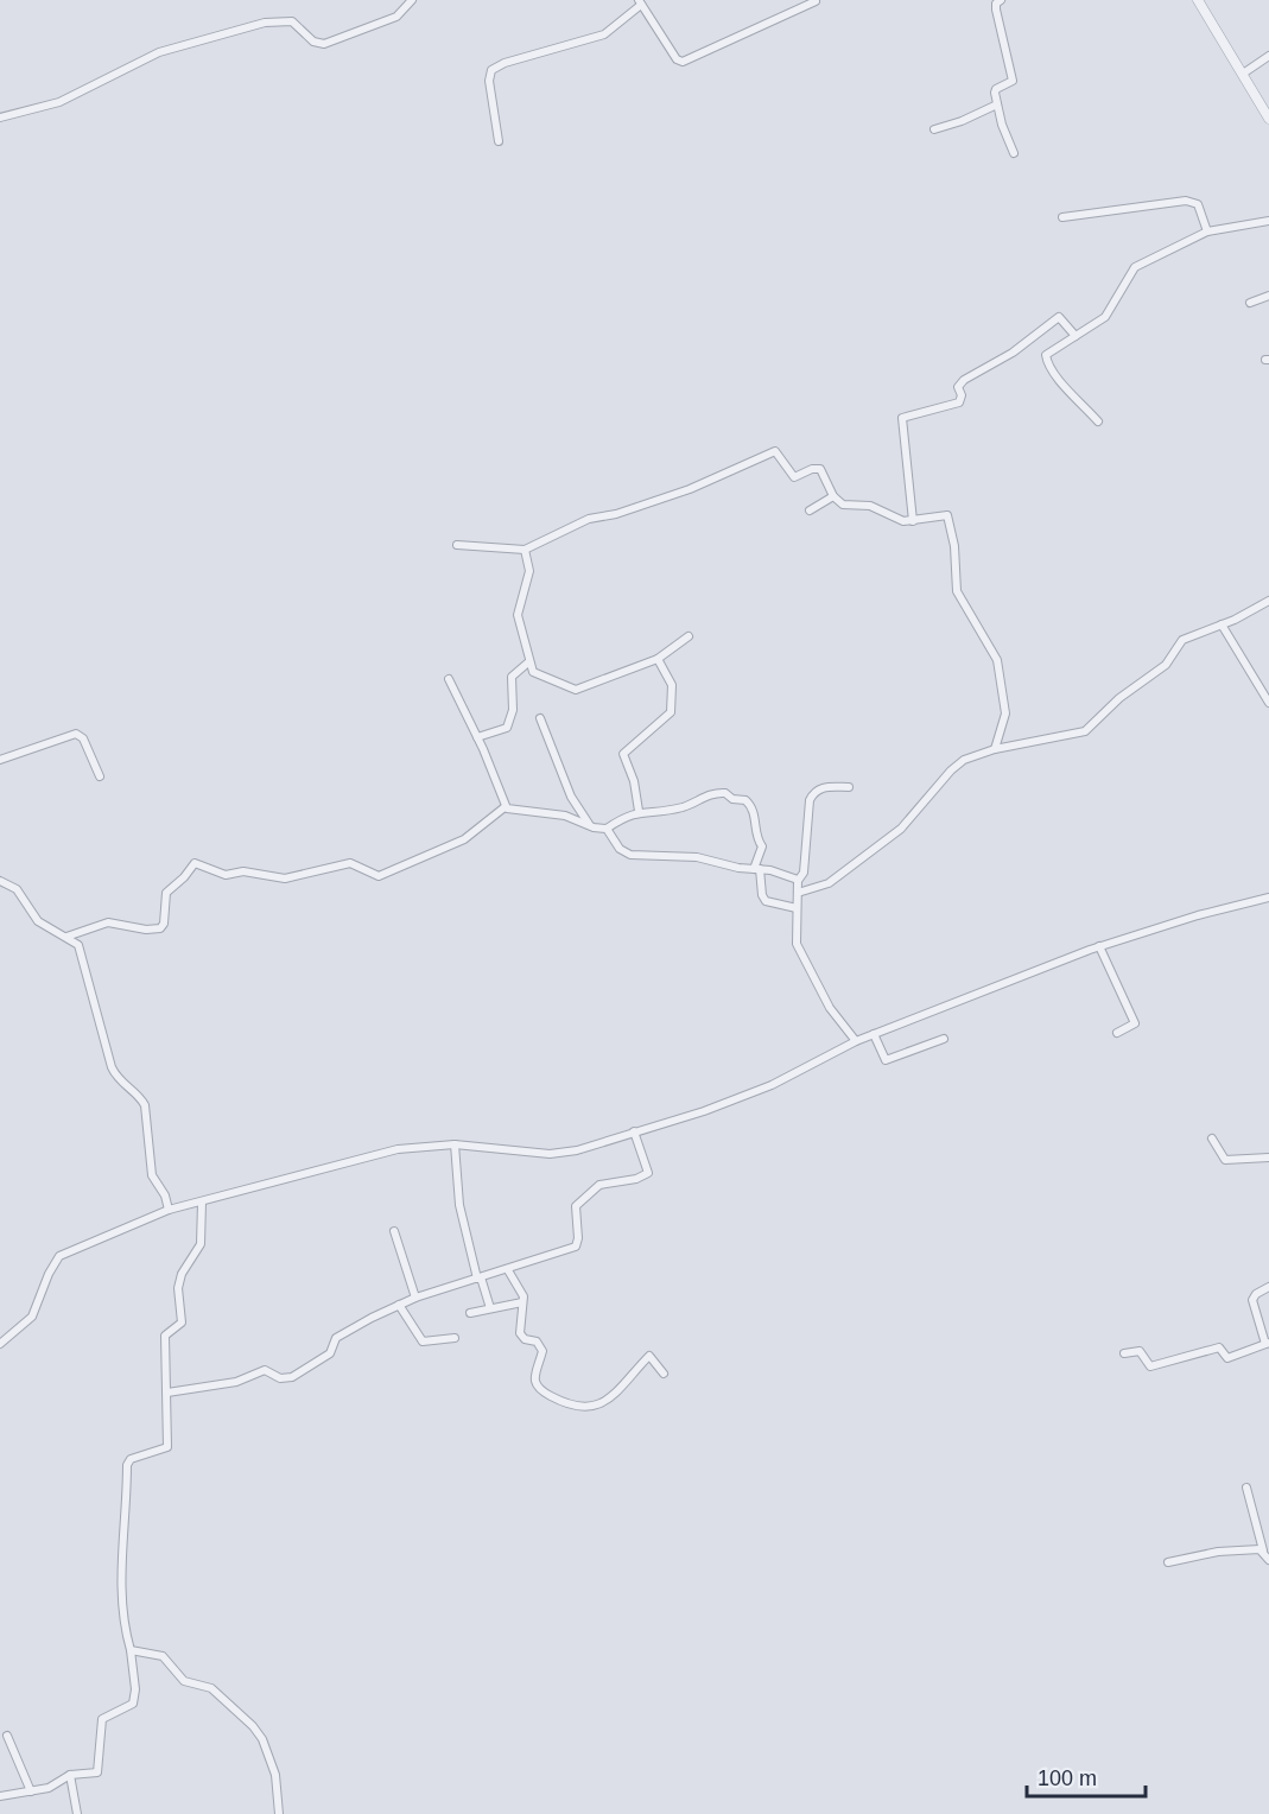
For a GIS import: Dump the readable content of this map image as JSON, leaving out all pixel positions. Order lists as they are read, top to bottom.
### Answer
{
  "scale_bar": "100 m"
}
